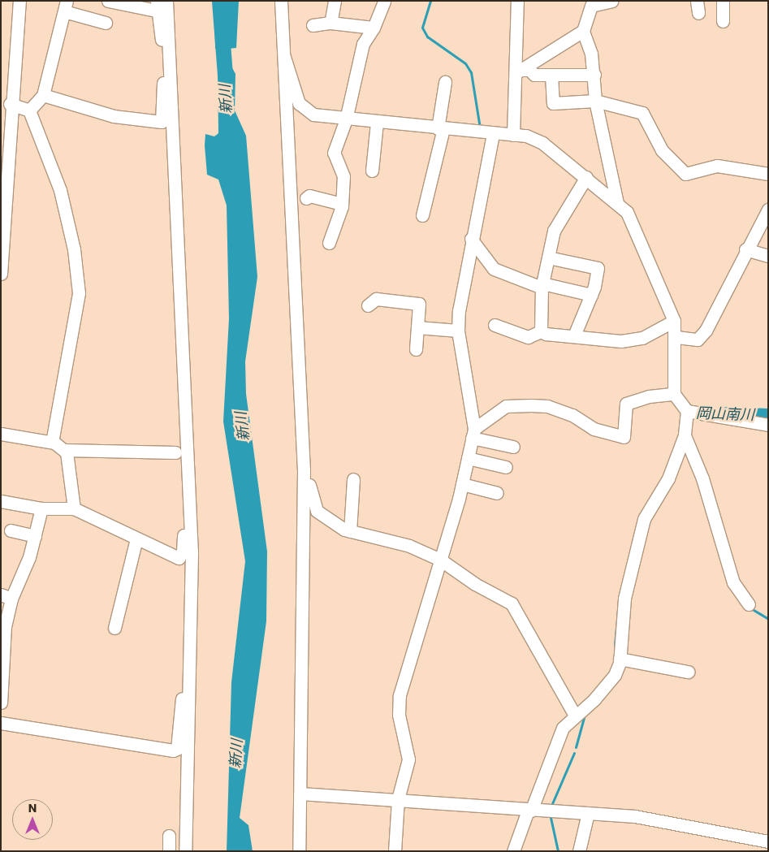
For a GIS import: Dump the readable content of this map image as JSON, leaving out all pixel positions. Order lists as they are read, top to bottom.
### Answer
{
  "water": ["新川", "岡山南川"],
  "north": "top"
}
